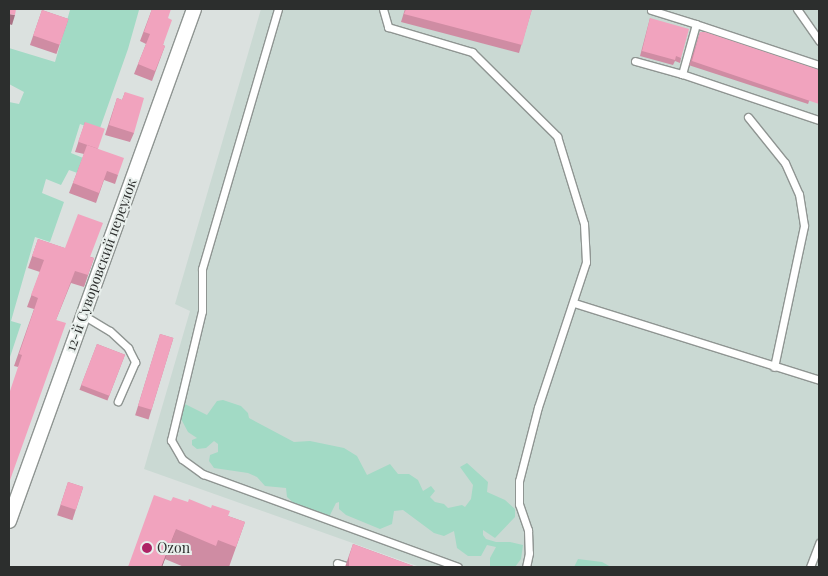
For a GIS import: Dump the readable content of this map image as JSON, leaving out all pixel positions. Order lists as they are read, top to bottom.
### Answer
{
  "streets": {
    "street": ["12-й Суворовский переулок"]
  },
  "places": ["Ozon"]
}
